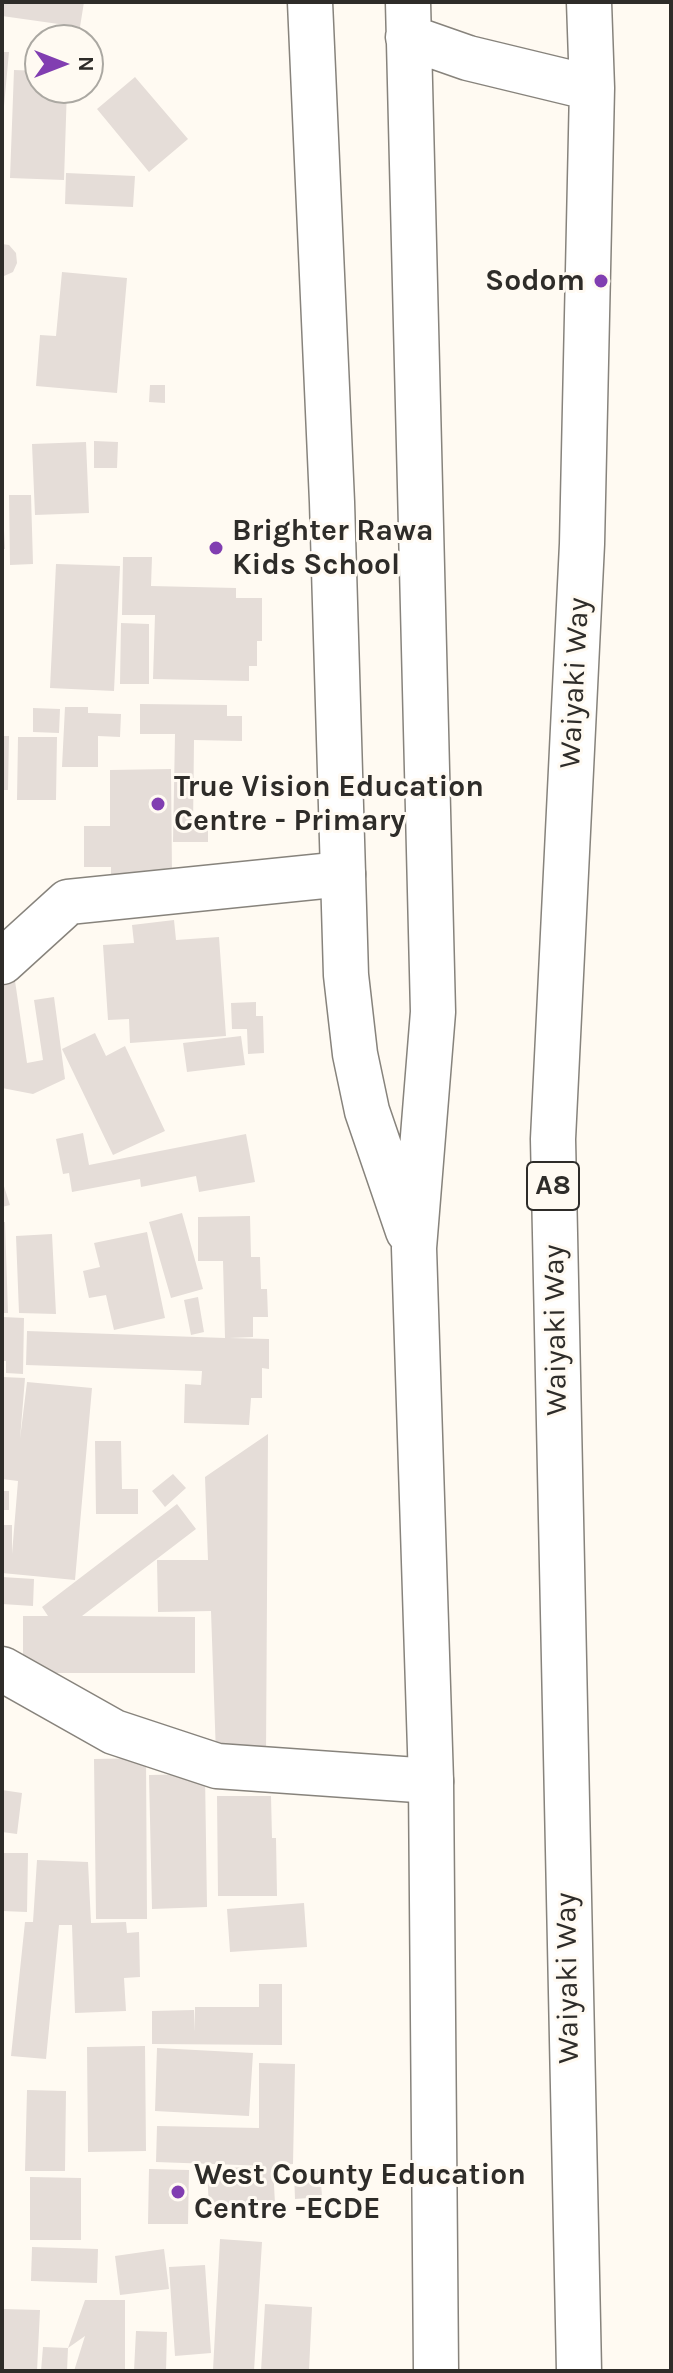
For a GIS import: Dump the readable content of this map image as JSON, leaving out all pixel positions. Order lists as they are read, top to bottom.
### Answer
{
  "streets": {
    "main road": ["Waiyaki Way", "A8"]
  },
  "places": [
    "Sodom",
    "Brighter Rawa Kids School",
    "True Vision Education Centre - Primary",
    "West County Education Centre -ECDE"
  ],
  "north": "right"
}
